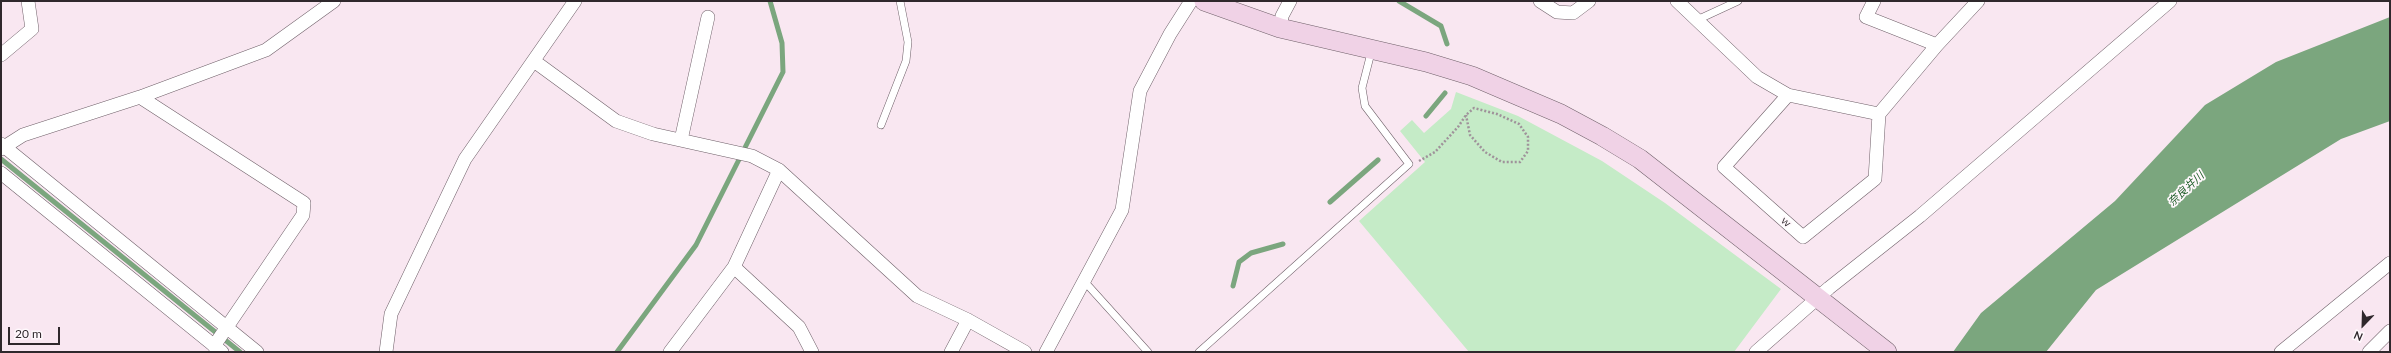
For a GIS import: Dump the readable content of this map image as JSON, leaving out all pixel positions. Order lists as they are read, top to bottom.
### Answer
{
  "streets": {
    "street": ["ｗ"]
  },
  "water": ["奈良井川"],
  "scale_bar": "20 m",
  "north": "bottom left"
}
